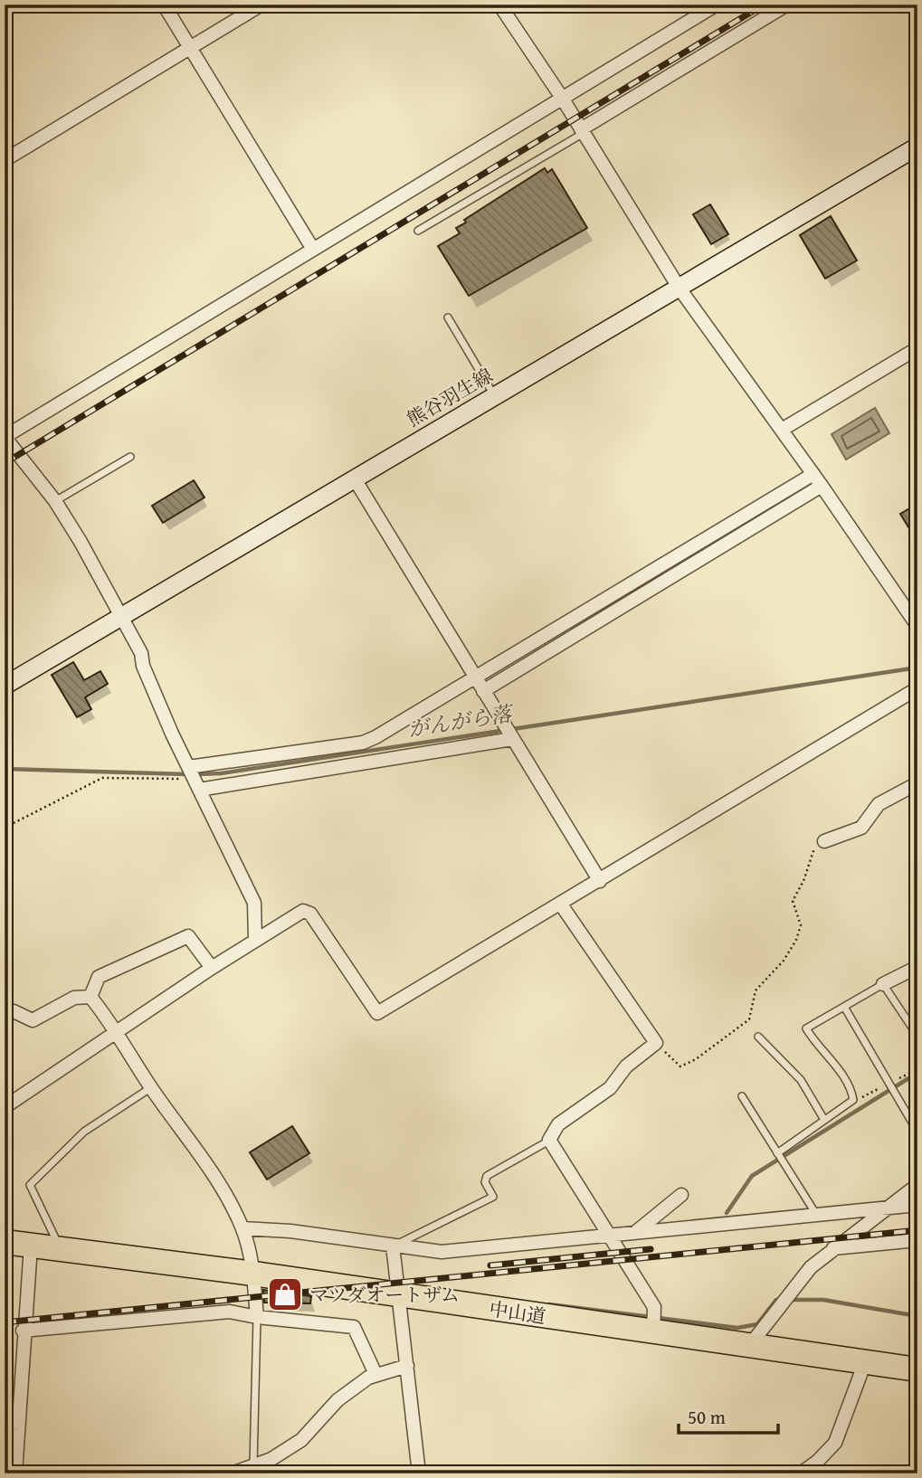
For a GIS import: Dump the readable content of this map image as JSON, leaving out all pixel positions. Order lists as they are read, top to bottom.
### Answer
{
  "streets": {
    "highway": ["中山道"],
    "main road": ["熊谷羽生線"]
  },
  "water": ["がんがら落"],
  "places": {
    "shop": ["マツダオートザム"]
  },
  "scale_bar": "50 m"
}
